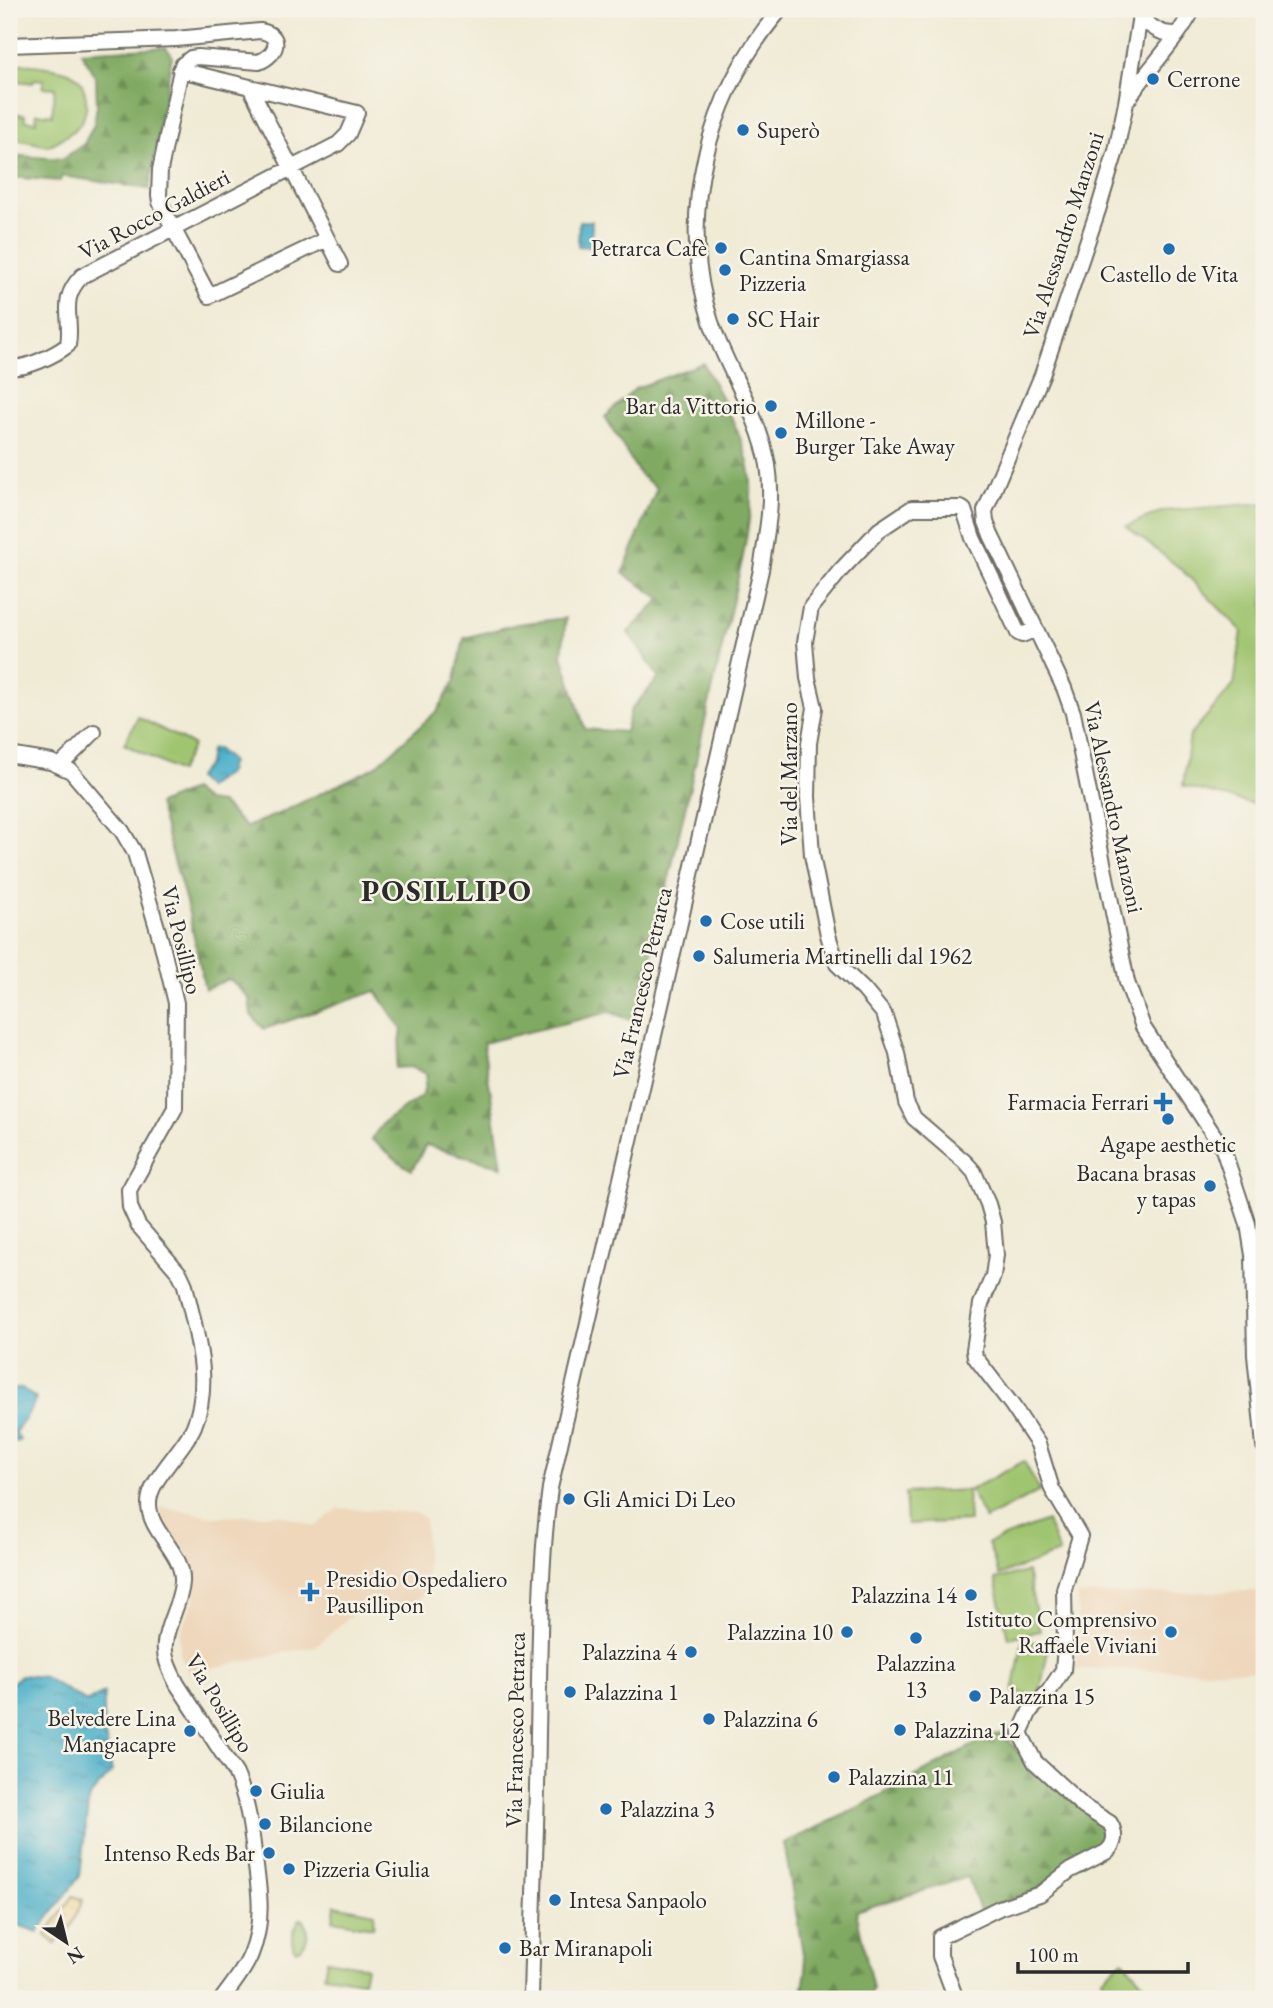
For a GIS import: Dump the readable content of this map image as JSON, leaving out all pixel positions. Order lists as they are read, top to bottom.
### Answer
{
  "streets": {
    "street": [
      "Via Rocco Galdieri",
      "Via Alessandro Manzoni",
      "Via del Marzano",
      "Via Posillipo",
      "Via Francesco Petrarca"
    ]
  },
  "crossings": [
    ["Via Alessandro Manzoni", "Via del Marzano"]
  ],
  "districts": ["POSILLIPO"],
  "places": {
    "other": [
      "Cerrone",
      "Superò",
      "Petrarca Cafè",
      "Castello de Vita",
      "Cantina Smargiassa Pizzeria",
      "SC Hair",
      "Bar da Vittorio",
      "Millone - Burger Take Away",
      "Cose utili",
      "Salumeria Martinelli dal 1962",
      "Agape aesthetic",
      "Bacana brasas y tapas",
      "Gli Amici Di Leo",
      "Palazzina 14",
      "Palazzina 10",
      "Istituto Comprensivo Raffaele Viviani",
      "Palazzina 13",
      "Palazzina 4",
      "Palazzina 1",
      "Palazzina 15",
      "Palazzina 6",
      "Palazzina 12",
      "Belvedere Lina Mangiacapre",
      "Palazzina 11",
      "Giulia",
      "Palazzina 3",
      "Bilancione",
      "Intenso Reds Bar",
      "Pizzeria Giulia",
      "Intesa Sanpaolo",
      "Bar Miranapoli"
    ],
    "health": ["Farmacia Ferrari", "Presidio Ospedaliero Pausillipon"]
  },
  "scale_bar": "100 m",
  "north": "bottom right"
}
